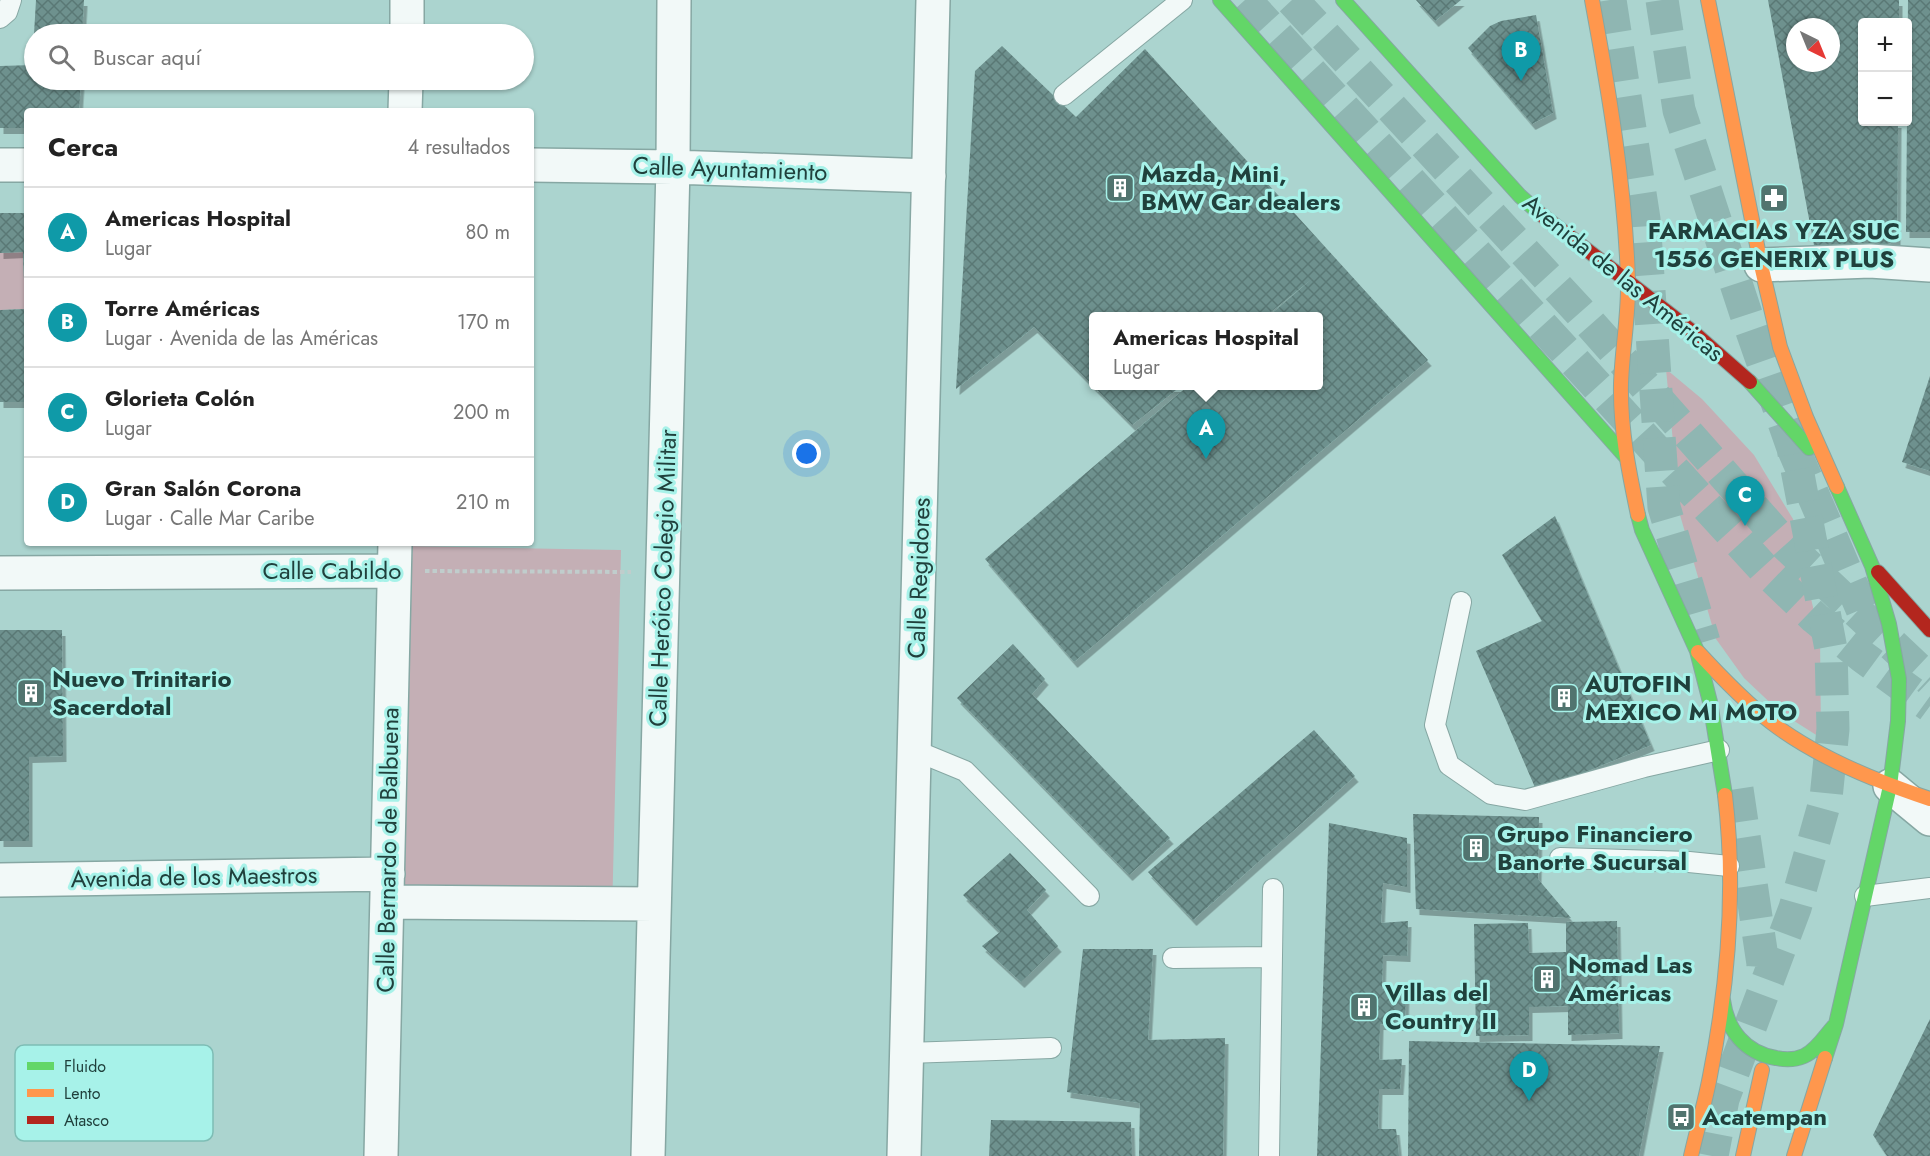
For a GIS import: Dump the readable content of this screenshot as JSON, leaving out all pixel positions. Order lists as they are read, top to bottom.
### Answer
{
  "streets": {
    "main road": ["Avenida de las Américas"],
    "street": [
      "Calle Ayuntamiento",
      "Calle Cabildo",
      "Calle Heróico Colegio Militar",
      "Calle Regidores",
      "Calle Bernardo de Balbuena",
      "Avenida de los Maestros"
    ]
  },
  "crossings": [
    ["Calle Ayuntamiento", "Calle Heróico Colegio Militar"],
    ["Calle Ayuntamiento", "Calle Regidores"],
    ["Calle Cabildo", "Calle Heróico Colegio Militar"],
    ["Calle Cabildo", "Calle Bernardo de Balbuena"],
    ["Calle Heróico Colegio Militar", "Avenida de los Maestros"],
    ["Calle Bernardo de Balbuena", "Avenida de los Maestros"]
  ],
  "places": {
    "building": [
      "Mazda, Mini, BMW Car dealers",
      "Nuevo Trinitario Sacerdotal",
      "AUTOFIN MEXICO MI MOTO",
      "Grupo Financiero Banorte Sucursal",
      "Nomad Las Américas",
      "Villas del Country II"
    ],
    "pharmacy": ["FARMACIAS YZA SUC 1556 GENERIX PLUS"],
    "bus stop": ["Acatempan"]
  },
  "legend": ["Fluido", "Lento", "Atasco"],
  "north": "bottom right",
  "page": {
    "map_buttons": ["+", "−"],
    "search": "Buscar aquí",
    "pins": [
      "B",
      "A",
      "C",
      "D"
    ],
    "heading": ["Cerca", "4 resultados"],
    "list": [
      {
        "mark": "A",
        "name": "Americas Hospital",
        "note": "Lugar",
        "value": "80 m"
      },
      {
        "mark": "B",
        "name": "Torre Américas",
        "note": "Lugar · Avenida de las Américas",
        "value": "170 m"
      },
      {
        "mark": "C",
        "name": "Glorieta Colón",
        "note": "Lugar",
        "value": "200 m"
      },
      {
        "mark": "D",
        "name": "Gran Salón Corona",
        "note": "Lugar · Calle Mar Caribe",
        "value": "210 m"
      }
    ],
    "popup": ["Americas Hospital", "Lugar"]
  }
}
